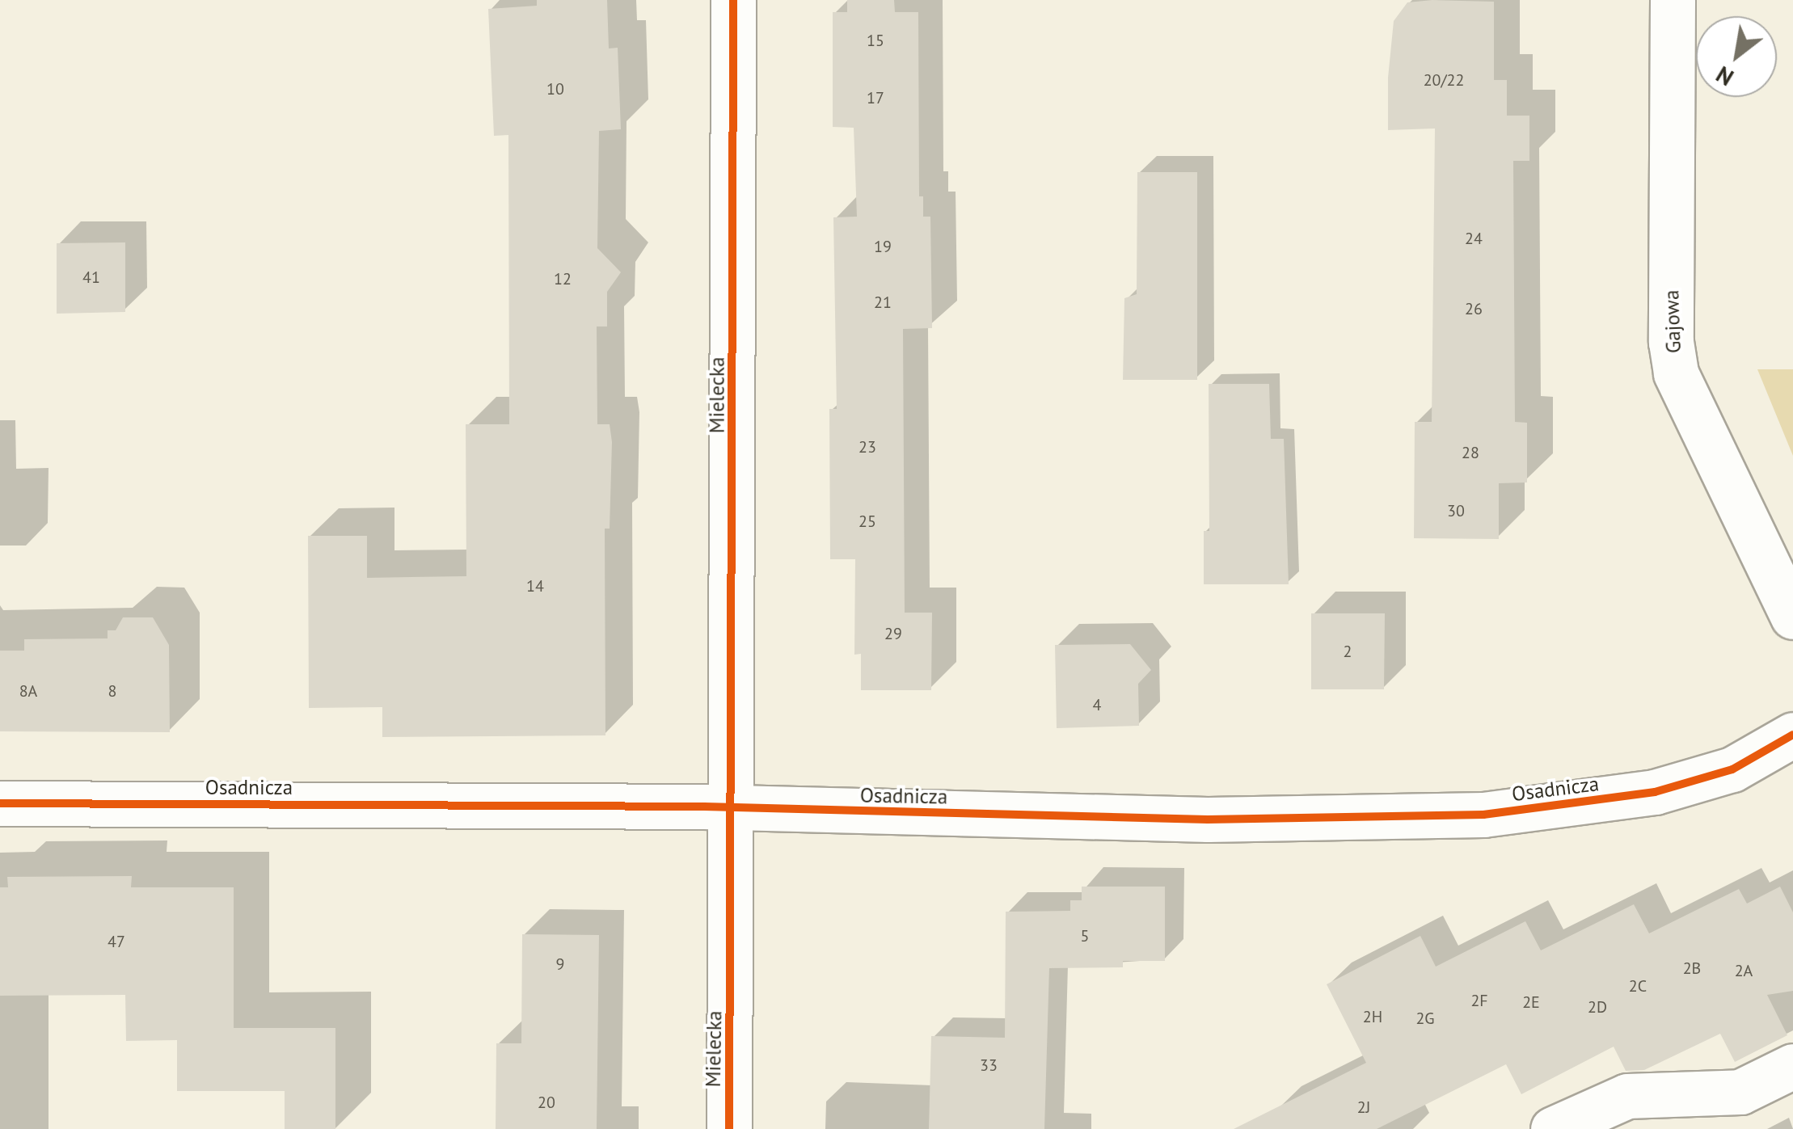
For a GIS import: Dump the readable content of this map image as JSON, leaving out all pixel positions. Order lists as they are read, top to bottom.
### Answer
{
  "streets": {
    "street": ["Gajowa", "Mielecka", "Osadnicza"]
  },
  "crossings": [
    ["Mielecka", "Osadnicza"]
  ],
  "house_numbers": [
    "15",
    "20/22",
    "10",
    "17",
    "24",
    "19",
    "41",
    "12",
    "21",
    "26",
    "23",
    "28",
    "30",
    "25",
    "14",
    "29",
    "2",
    "8A",
    "8",
    "4",
    "5",
    "47",
    "9",
    "2B",
    "2A",
    "2C",
    "2F",
    "2E",
    "2D",
    "2H",
    "2G",
    "33",
    "20",
    "2J"
  ],
  "north": "bottom left"
}
